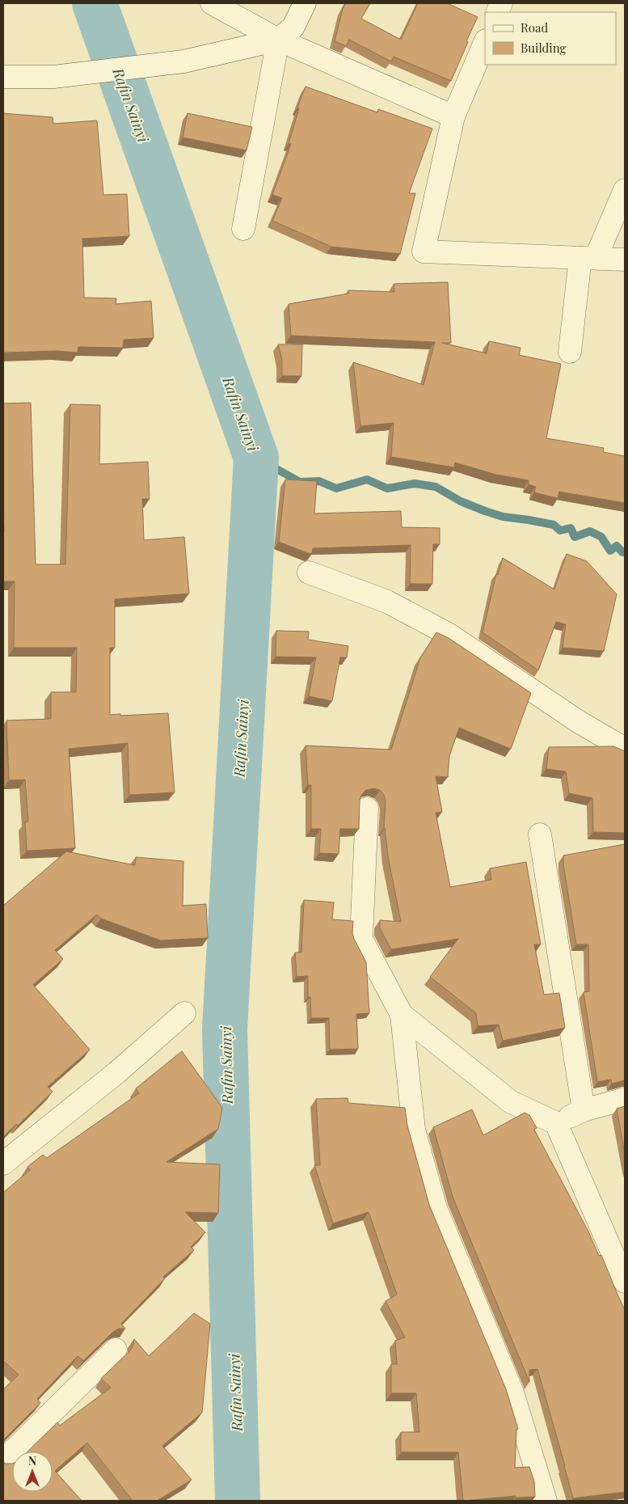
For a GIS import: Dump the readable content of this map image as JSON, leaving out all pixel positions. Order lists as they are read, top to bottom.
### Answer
{
  "water": ["Rafin Sainyi"],
  "legend": ["Road", "Building"],
  "north": "top"
}
